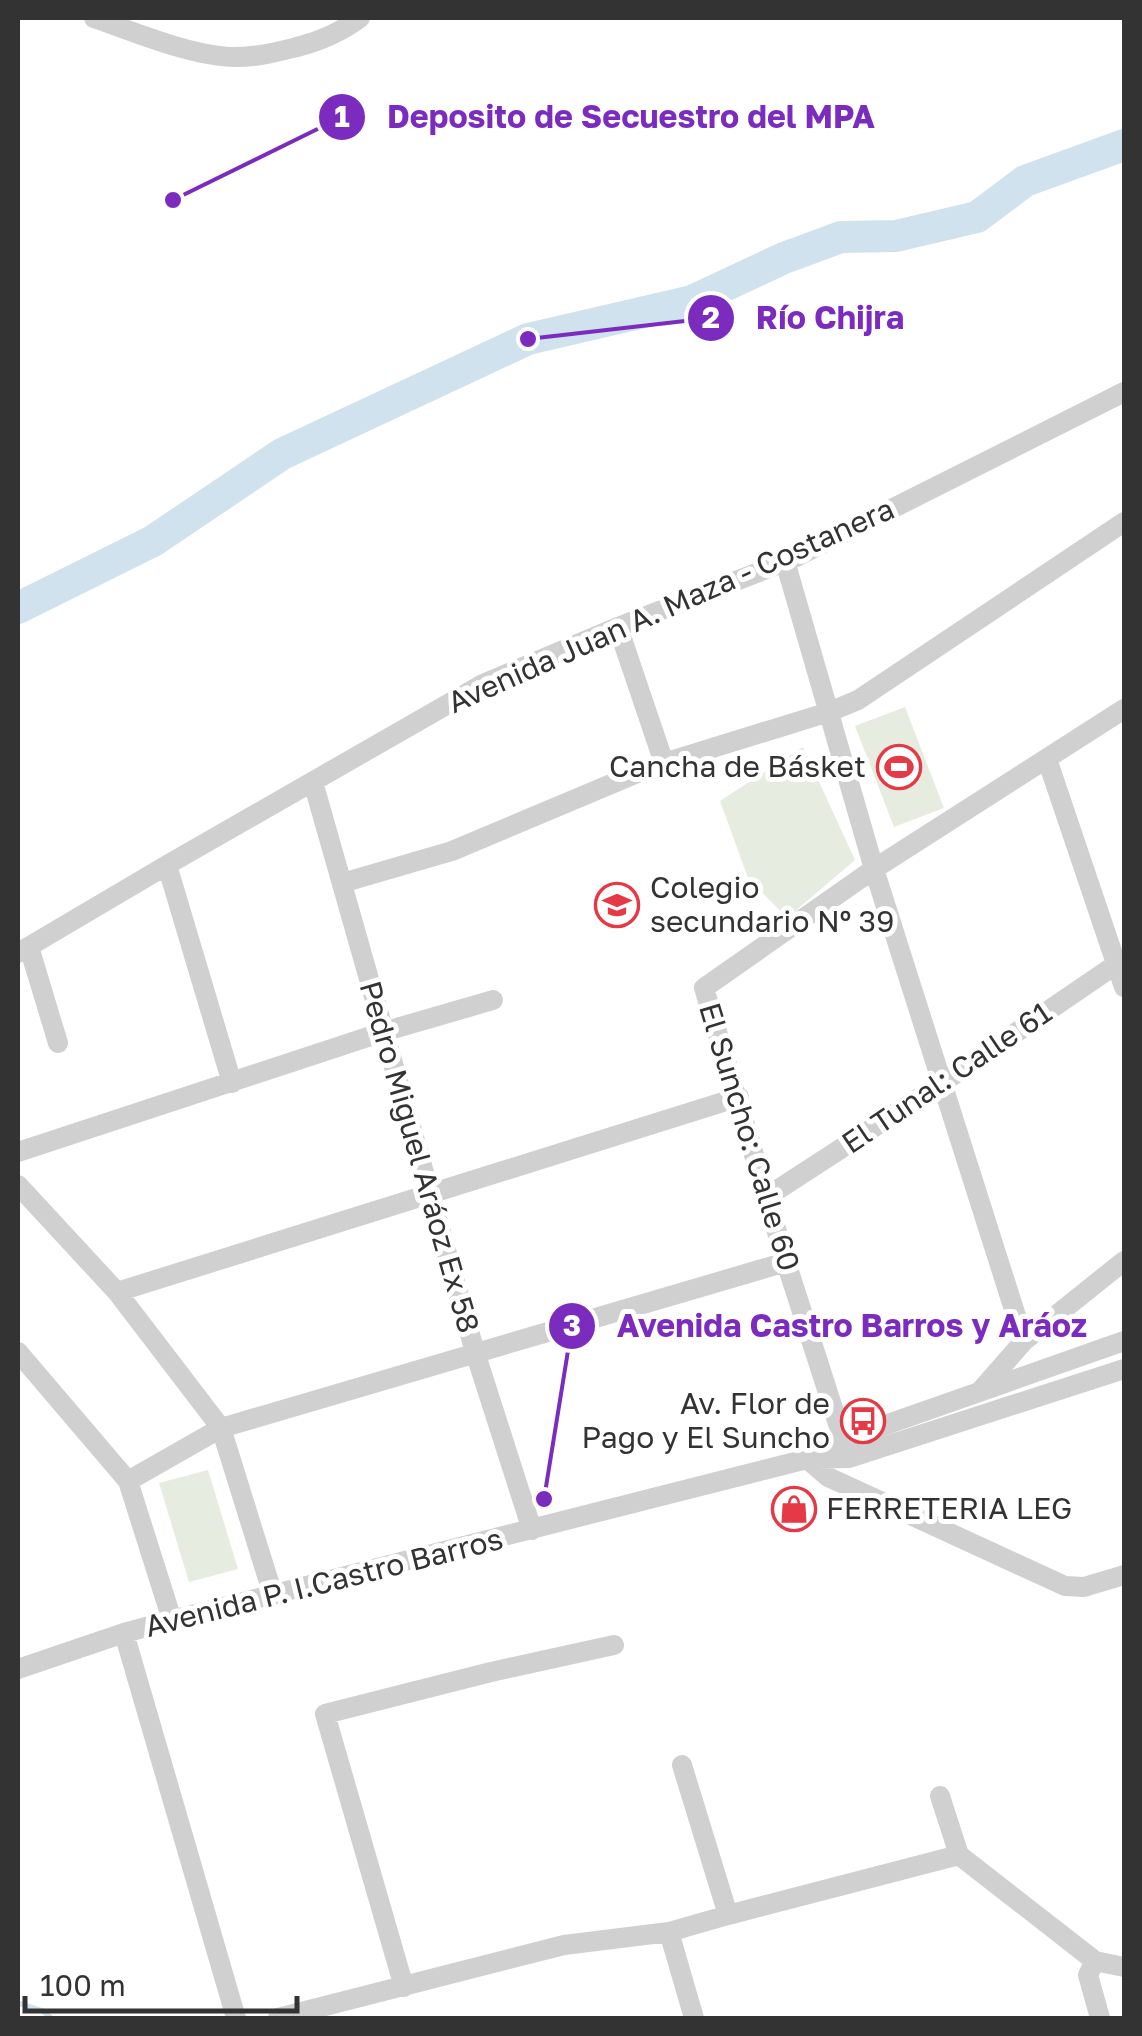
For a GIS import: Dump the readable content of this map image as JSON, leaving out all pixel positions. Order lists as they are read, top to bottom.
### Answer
{
  "streets": {
    "street": [
      "Avenida Juan A. Maza - Costanera",
      "El Tunal: Calle 61",
      "El Suncho: Calle 60",
      "Pedro Miguel Aráoz Ex 58",
      "Avenida P. I.Castro Barros"
    ]
  },
  "crossings": [
    ["Avenida Juan A. Maza - Costanera", "Pedro Miguel Aráoz Ex 58"],
    ["El Tunal: Calle 61", "El Suncho: Calle 60"],
    ["El Suncho: Calle 60", "Avenida P. I.Castro Barros"],
    ["Pedro Miguel Aráoz Ex 58", "Avenida P. I.Castro Barros"]
  ],
  "places": {
    "other": ["Deposito de Secuestro del MPA", "Río Chijra", "Avenida Castro Barros y Aráoz"],
    "sports": ["Cancha de Básket"],
    "school or university": ["Colegio secundario Nº 39"],
    "bus stop": ["Av. Flor de Pago y El Suncho"],
    "shop": ["FERRETERIA LEG"]
  },
  "scale_bar": "100 m"
}
